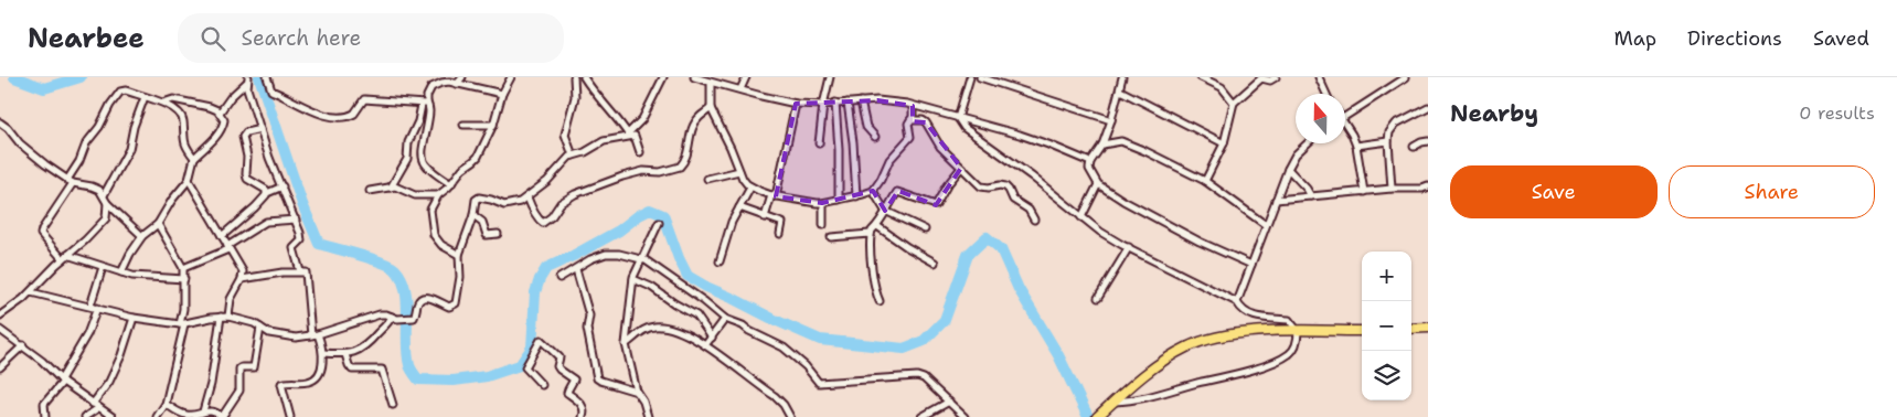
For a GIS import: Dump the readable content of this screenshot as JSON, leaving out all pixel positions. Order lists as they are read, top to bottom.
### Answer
{
  "north": "top",
  "page": {
    "header": "Nearbee",
    "search": "Search here",
    "nav": ["Map", "Directions", "Saved"],
    "heading": ["Nearby", "0 results"],
    "buttons": ["Save", "Share"],
    "map_buttons": ["+", "−"]
  }
}
